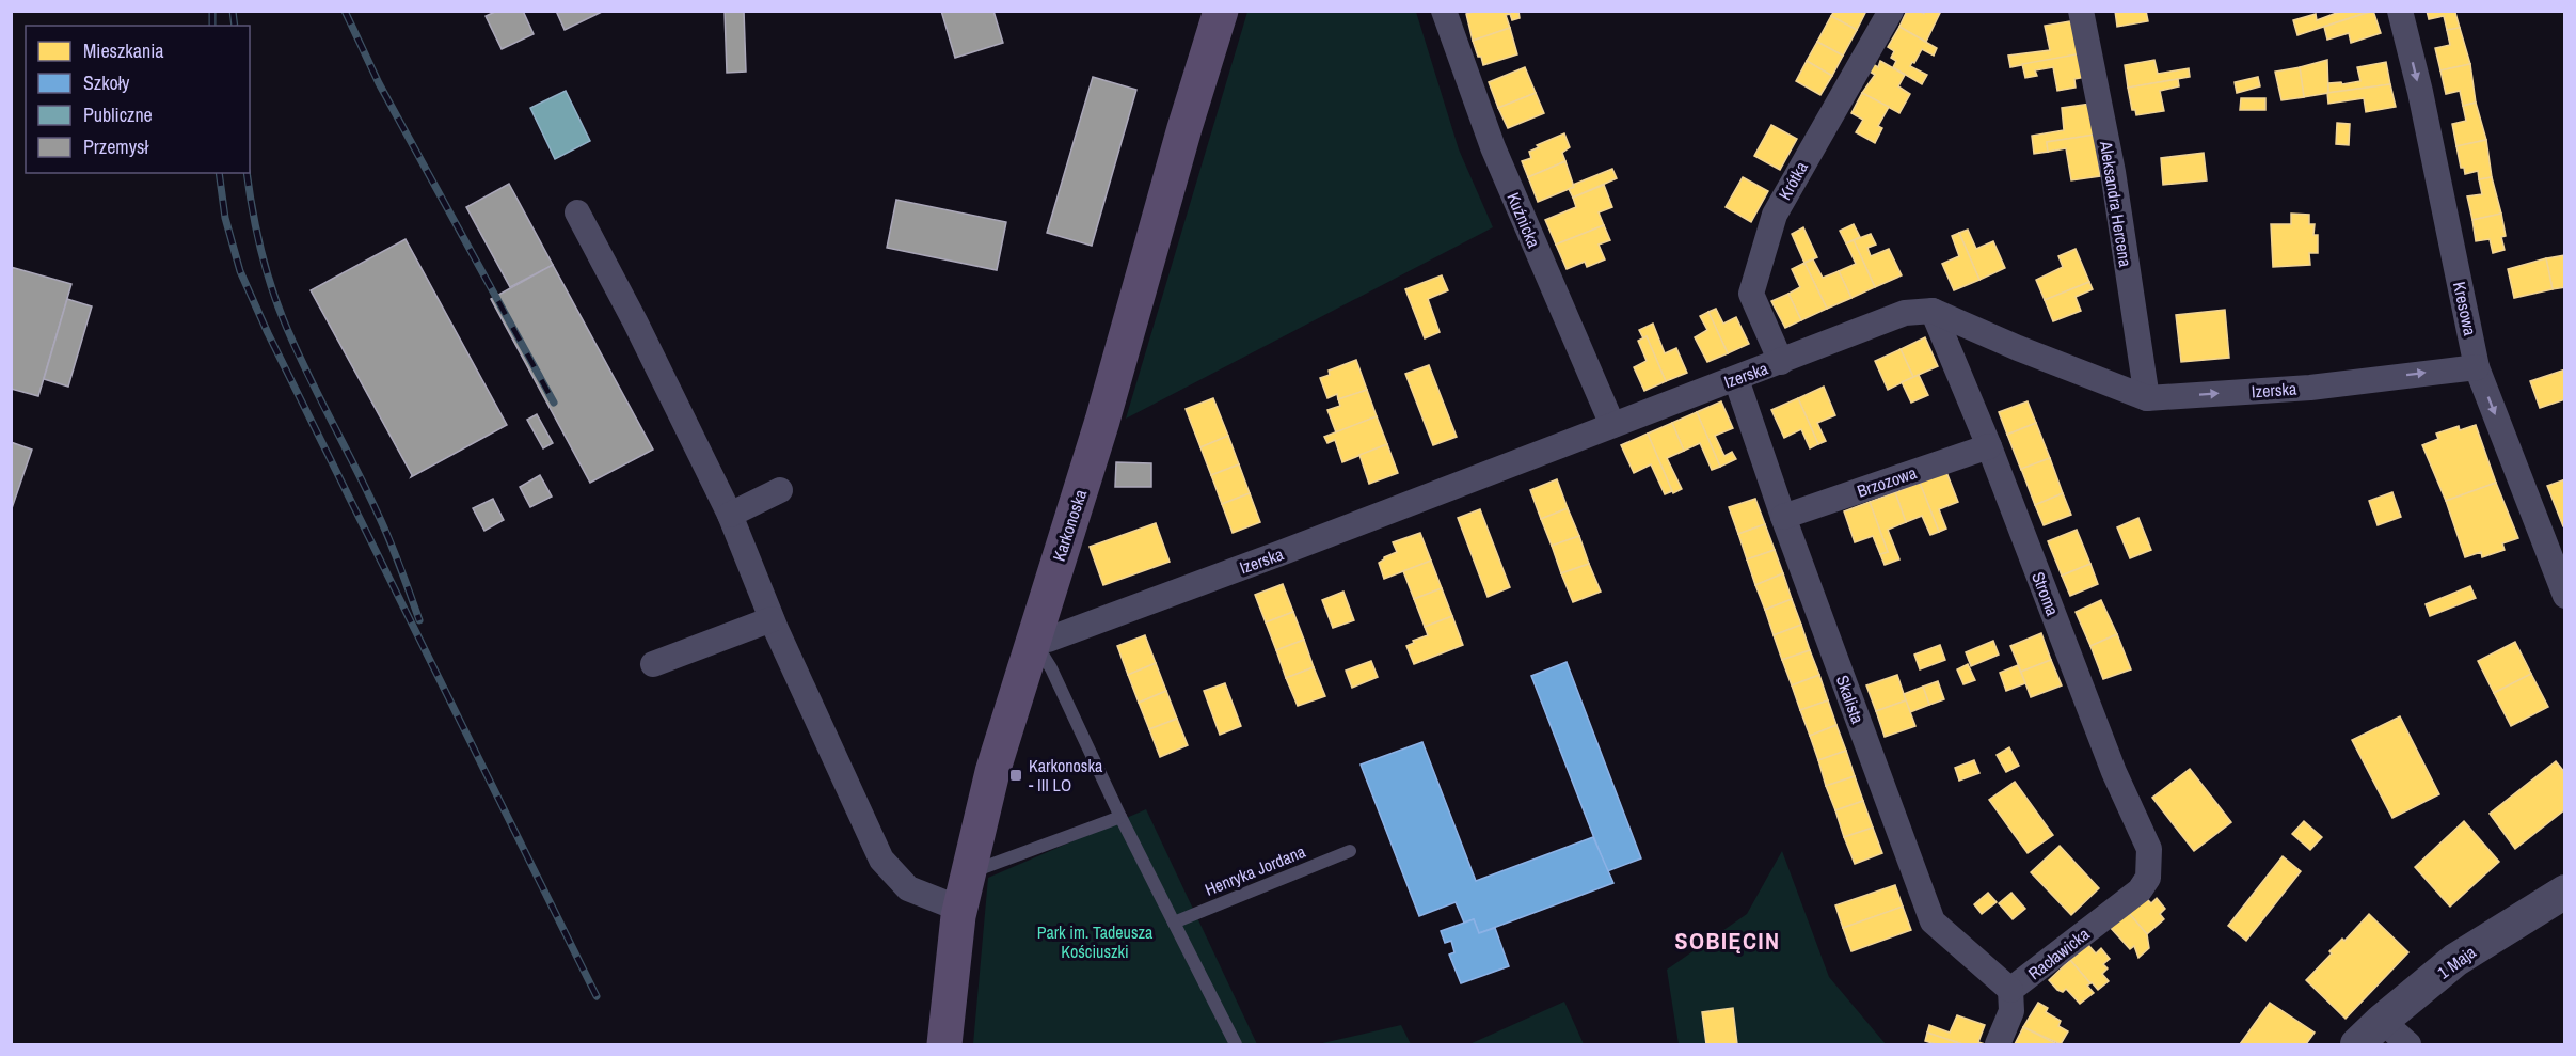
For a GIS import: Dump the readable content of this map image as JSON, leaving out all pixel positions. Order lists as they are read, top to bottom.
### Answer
{
  "streets": {
    "main road": ["Karkonoska"],
    "street": [
      "Krótka",
      "Aleksandra Hercena",
      "Kuźnicka",
      "Kresowa",
      "Izerska",
      "Brzozowa",
      "Stroma",
      "Skalista",
      "Racławicka",
      "1 Maja"
    ],
    "lane": ["Henryka Jordana"]
  },
  "crossings": [
    ["Krótka", "Izerska"],
    ["Aleksandra Hercena", "Izerska"],
    ["Kuźnicka", "Izerska"],
    ["Kresowa", "Izerska"],
    ["Izerska", "Karkonoska"],
    ["Izerska", "Stroma"],
    ["Izerska", "Skalista"],
    ["Brzozowa", "Stroma"],
    ["Brzozowa", "Skalista"],
    ["Stroma", "Racławicka"],
    ["Skalista", "Racławicka"]
  ],
  "one_way": ["Kresowa"],
  "districts": ["SOBIĘCIN"],
  "parks": ["Park im. Tadeusza Kościuszki"],
  "places": {
    "transit": ["Karkonoska - III LO"]
  },
  "legend": [
    "Mieszkania",
    "Szkoły",
    "Publiczne",
    "Przemysł"
  ]
}
